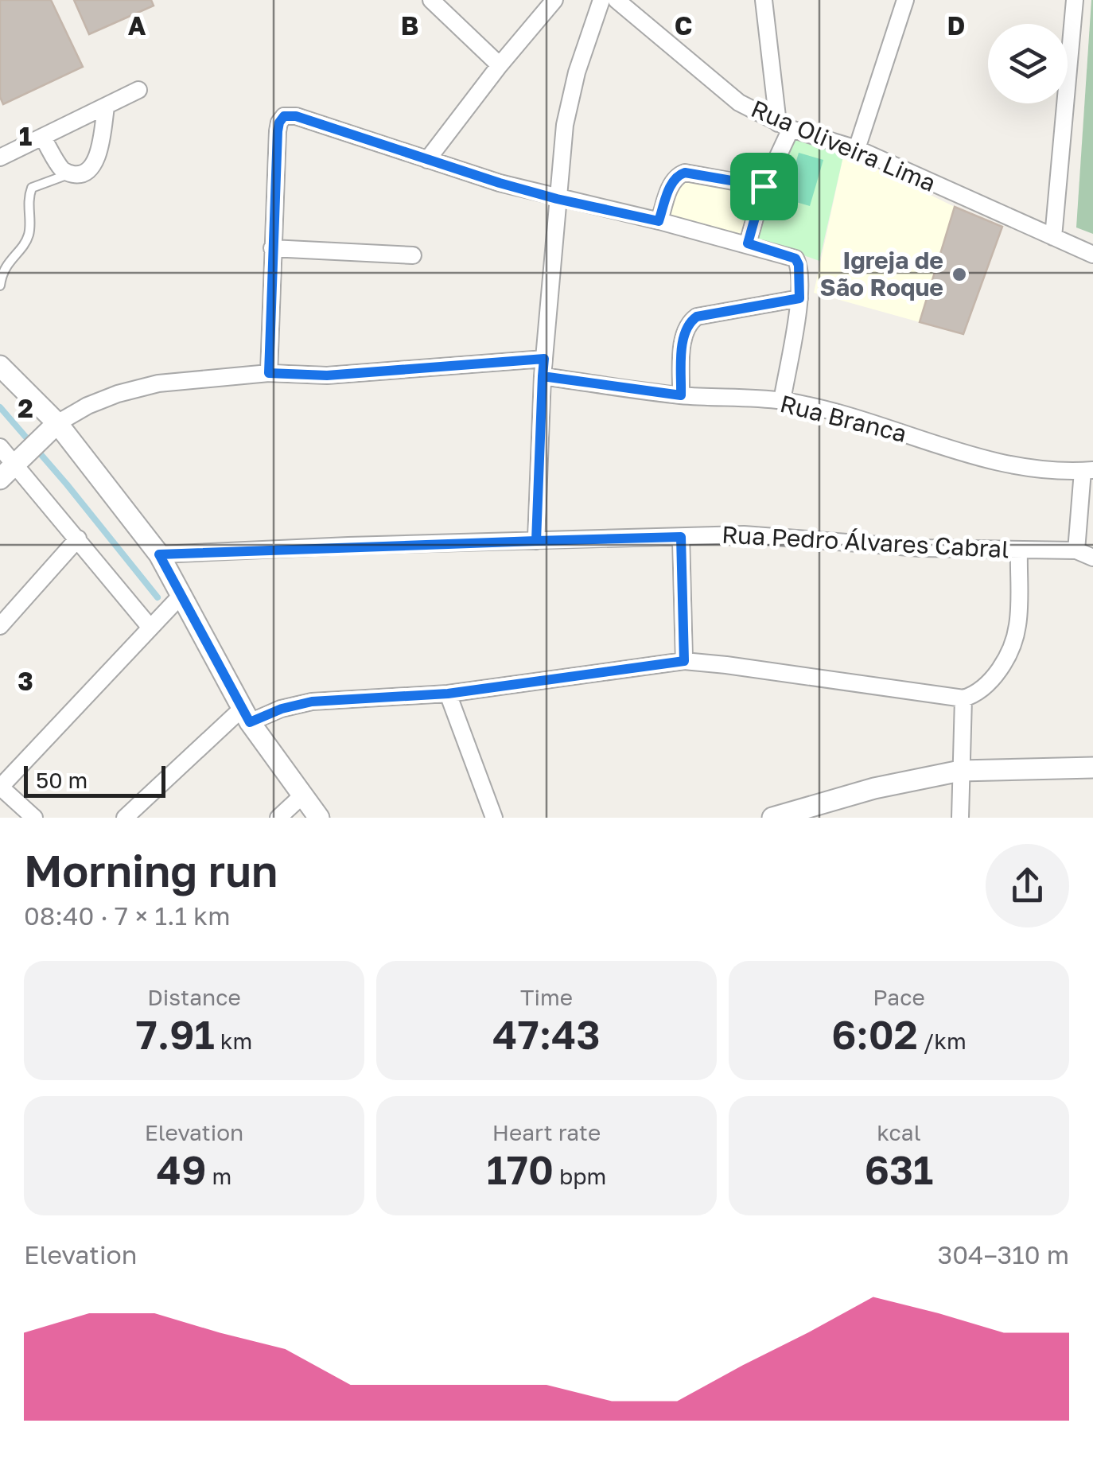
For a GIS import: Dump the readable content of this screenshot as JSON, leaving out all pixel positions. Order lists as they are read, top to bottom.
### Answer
{
  "streets": {
    "street": ["Rua Oliveira Lima", "Rua Branca", "Rua Pedro Álvares Cabral"]
  },
  "places": ["Igreja de São Roque"],
  "scale_bar": "50 m",
  "page": {
    "scale": "50 m",
    "heading": ["Morning run", "08:40 · 7 × 1.1 km"],
    "stats": [
      ["Distance", "7.91 km"],
      ["Time", "47:43"],
      ["Pace", "6:02 /km"],
      ["Elevation", "49 m"],
      ["Heart rate", "170 bpm"],
      ["kcal", "631"]
    ],
    "chart": ["Elevation", "304–310 m"]
  },
  "grid": {
    "columns": [
      "A",
      "B",
      "C",
      "D"
    ],
    "rows": ["1", "2", "3"]
  }
}
